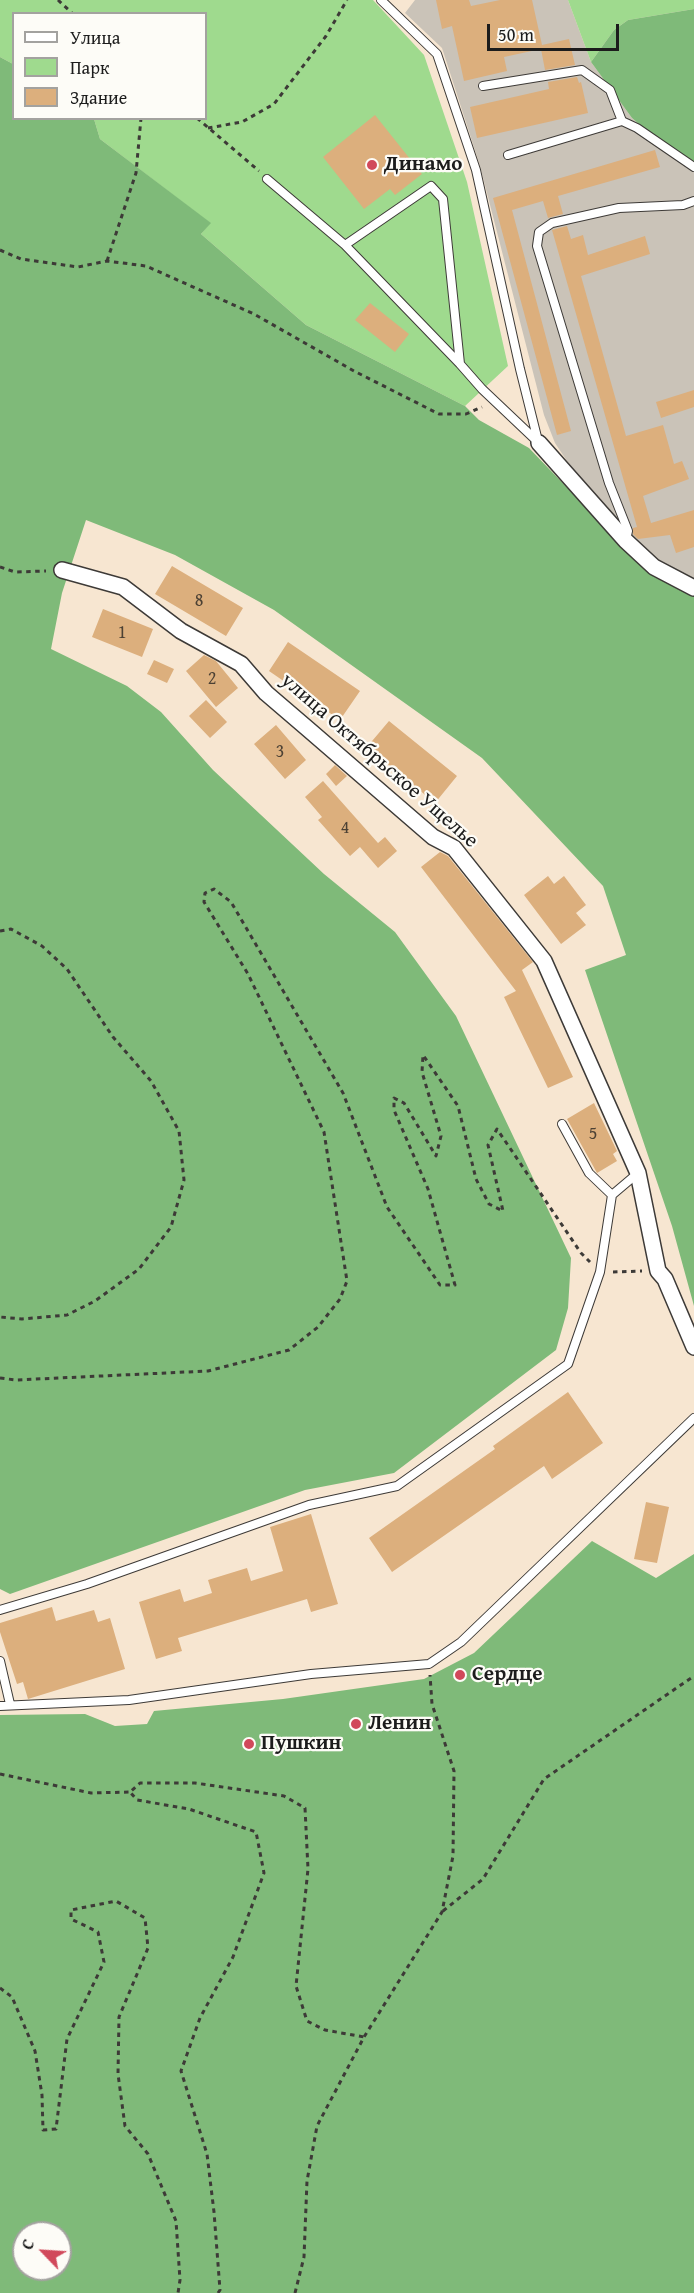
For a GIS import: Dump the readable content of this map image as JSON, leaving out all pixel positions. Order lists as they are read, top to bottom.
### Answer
{
  "streets": {
    "street": ["улица Октябрьское Ущелье"]
  },
  "places": [
    "Динамо",
    "Сердце",
    "Ленин",
    "Пушкин"
  ],
  "house_numbers": [
    "8",
    "1",
    "2",
    "3",
    "4",
    "5"
  ],
  "legend": ["Улица", "Парк", "Здание"],
  "scale_bar": "50 m",
  "north": "top left"
}
